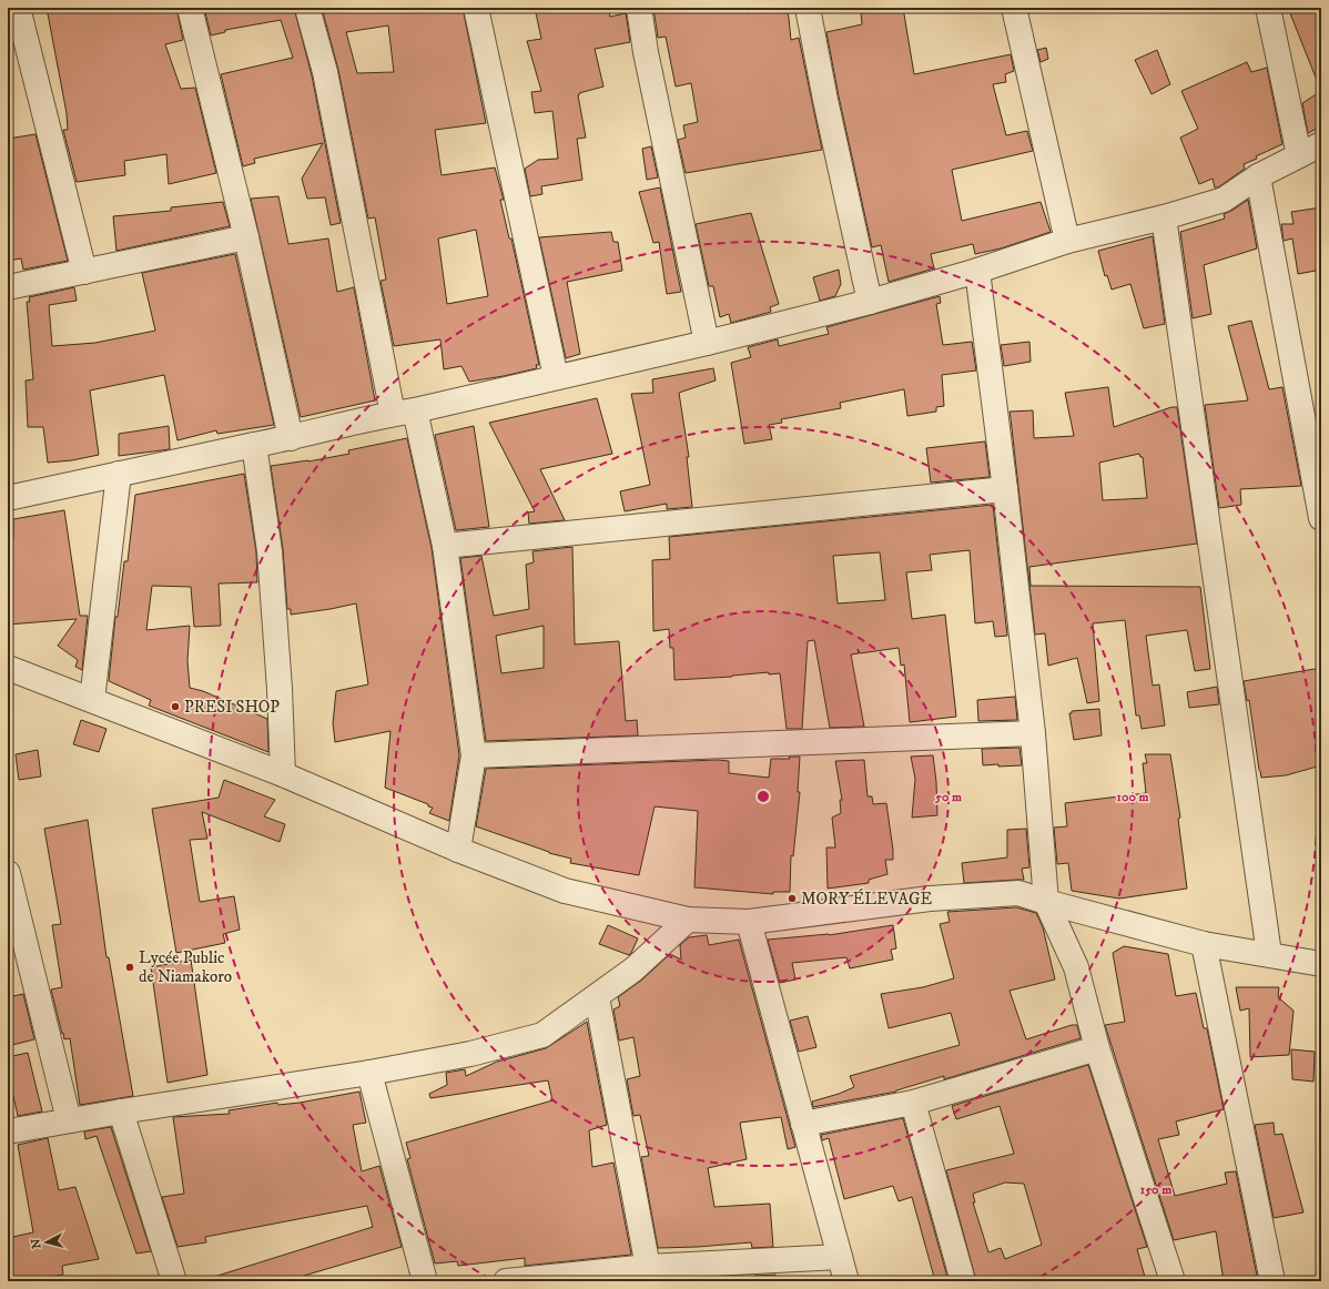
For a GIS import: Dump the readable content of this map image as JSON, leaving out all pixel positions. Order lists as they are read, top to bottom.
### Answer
{
  "places": ["PRESI SHOP", "MORY ÉLEVAGE", "Lycée Public de Niamakoro"],
  "north": "left",
  "rings": ["50 m", "100 m", "150 m"]
}
